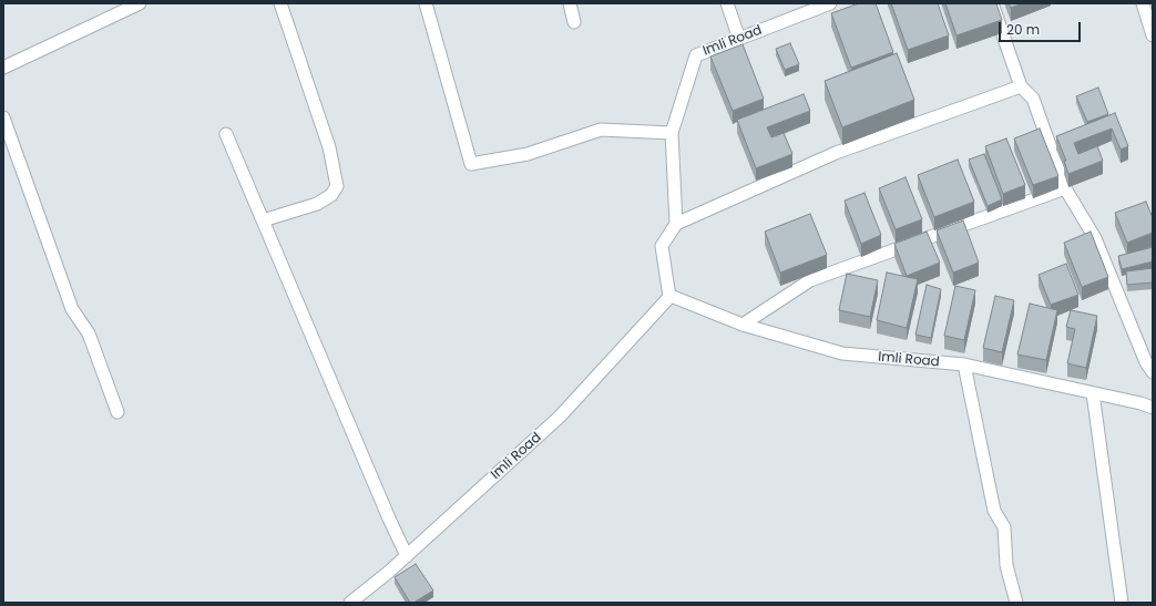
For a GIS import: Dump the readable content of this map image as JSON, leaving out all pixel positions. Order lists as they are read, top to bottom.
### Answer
{
  "streets": {
    "street": ["Imli Road"]
  },
  "scale_bar": "20 m"
}
